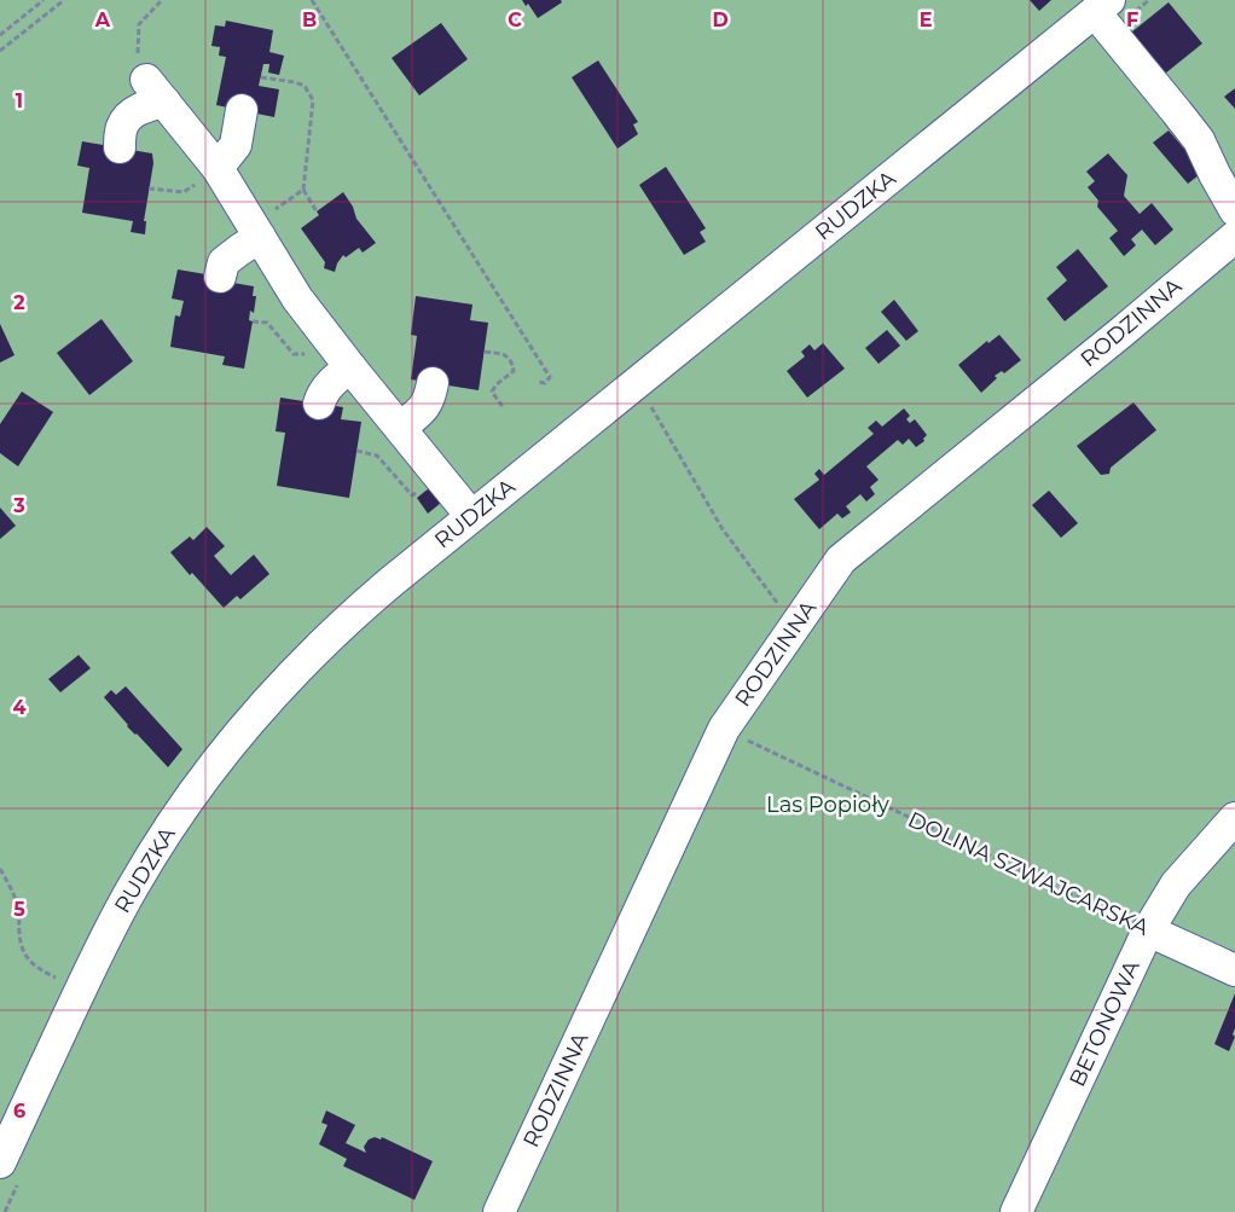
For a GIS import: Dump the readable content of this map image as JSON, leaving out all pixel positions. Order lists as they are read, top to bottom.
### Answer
{
  "streets": {
    "street": [
      "RUDZKA",
      "RODZINNA",
      "DOLINA SZWAJCARSKA",
      "BETONOWA"
    ]
  },
  "crossings": [
    ["RODZINNA", "DOLINA SZWAJCARSKA"],
    ["DOLINA SZWAJCARSKA", "BETONOWA"]
  ],
  "parks": ["Las Popioły"],
  "grid": {
    "columns": [
      "A",
      "B",
      "C",
      "D",
      "E",
      "F"
    ],
    "rows": [
      "1",
      "2",
      "3",
      "4",
      "5",
      "6"
    ]
  }
}
